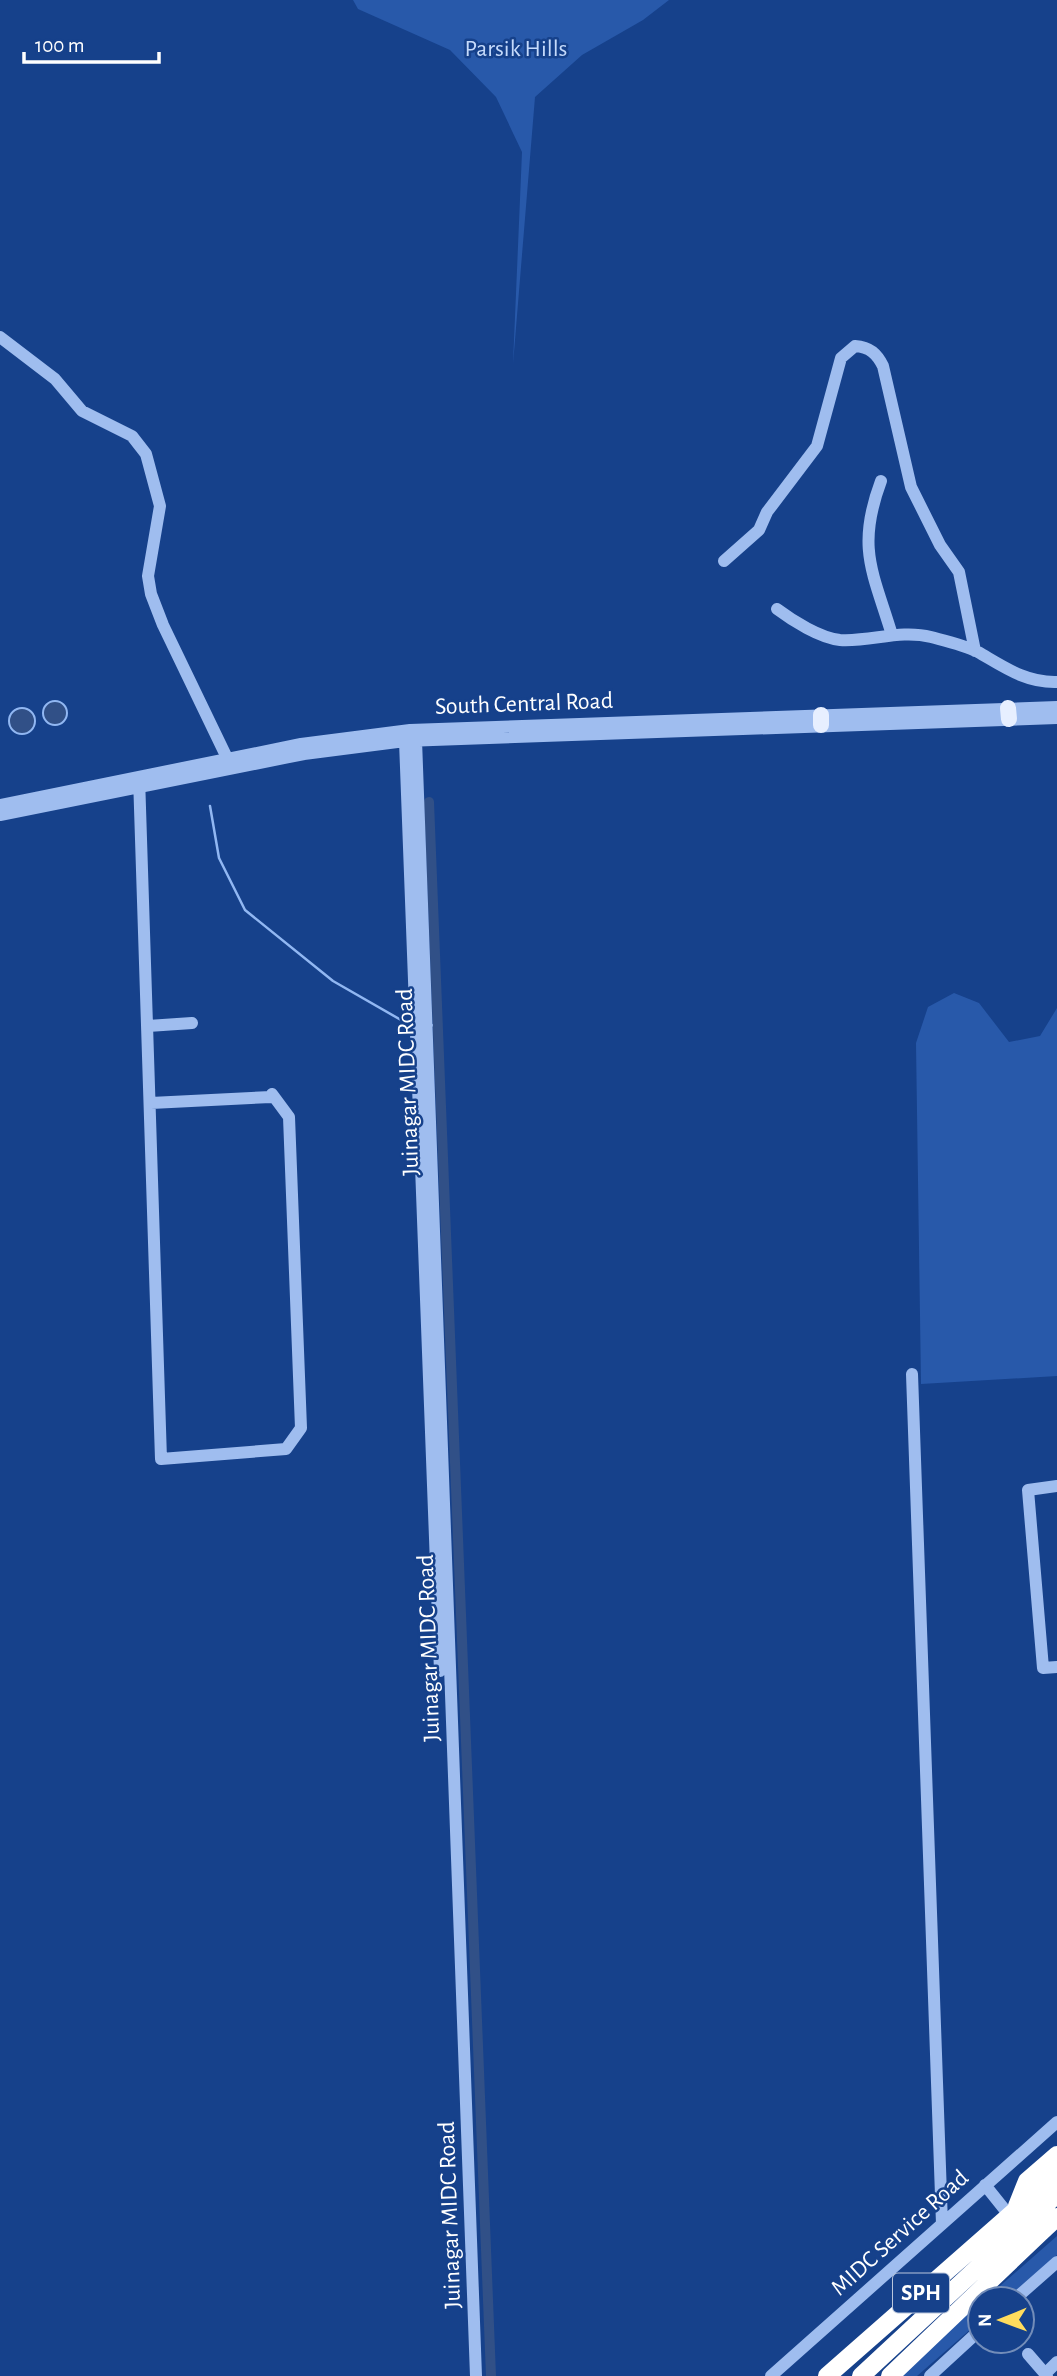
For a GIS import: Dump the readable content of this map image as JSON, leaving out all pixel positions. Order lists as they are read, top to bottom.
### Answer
{
  "streets": {
    "highway": ["SPH"],
    "street": ["South Central Road", "Juinagar MIDC Road", "MIDC Service Road"]
  },
  "crossings": [
    ["South Central Road", "Juinagar MIDC Road"]
  ],
  "parks": ["Parsik Hills"],
  "scale_bar": "100 m",
  "north": "left"
}
